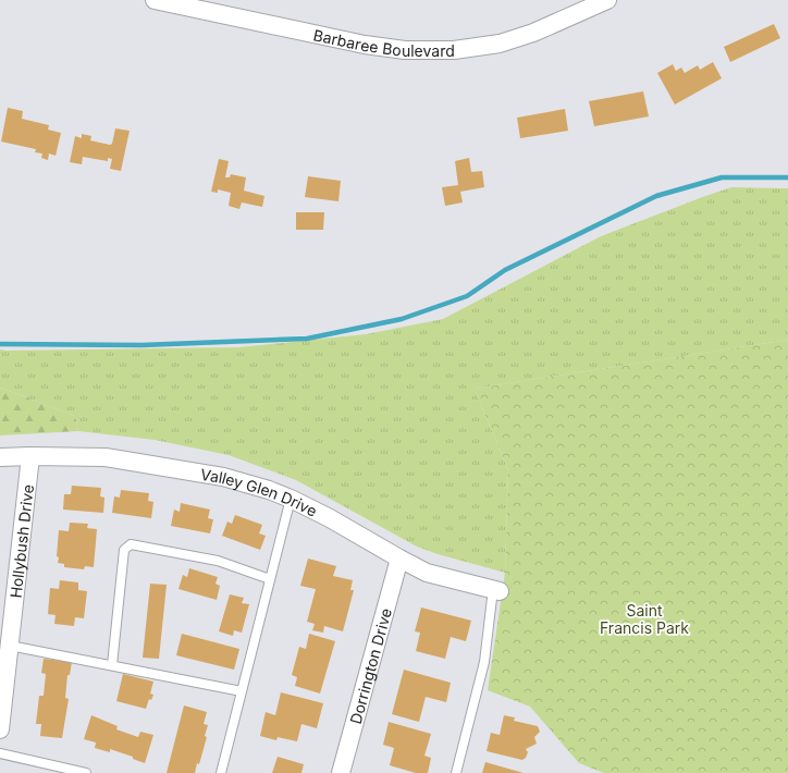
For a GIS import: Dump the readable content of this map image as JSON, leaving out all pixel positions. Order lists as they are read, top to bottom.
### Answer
{
  "streets": {
    "street": [
      "Barbaree Boulevard",
      "Valley Glen Drive",
      "Hollybush Drive",
      "Dorrington Drive"
    ]
  },
  "crossings": [
    ["Valley Glen Drive", "Hollybush Drive"],
    ["Valley Glen Drive", "Dorrington Drive"]
  ],
  "parks": ["Saint Francis Park"]
}
